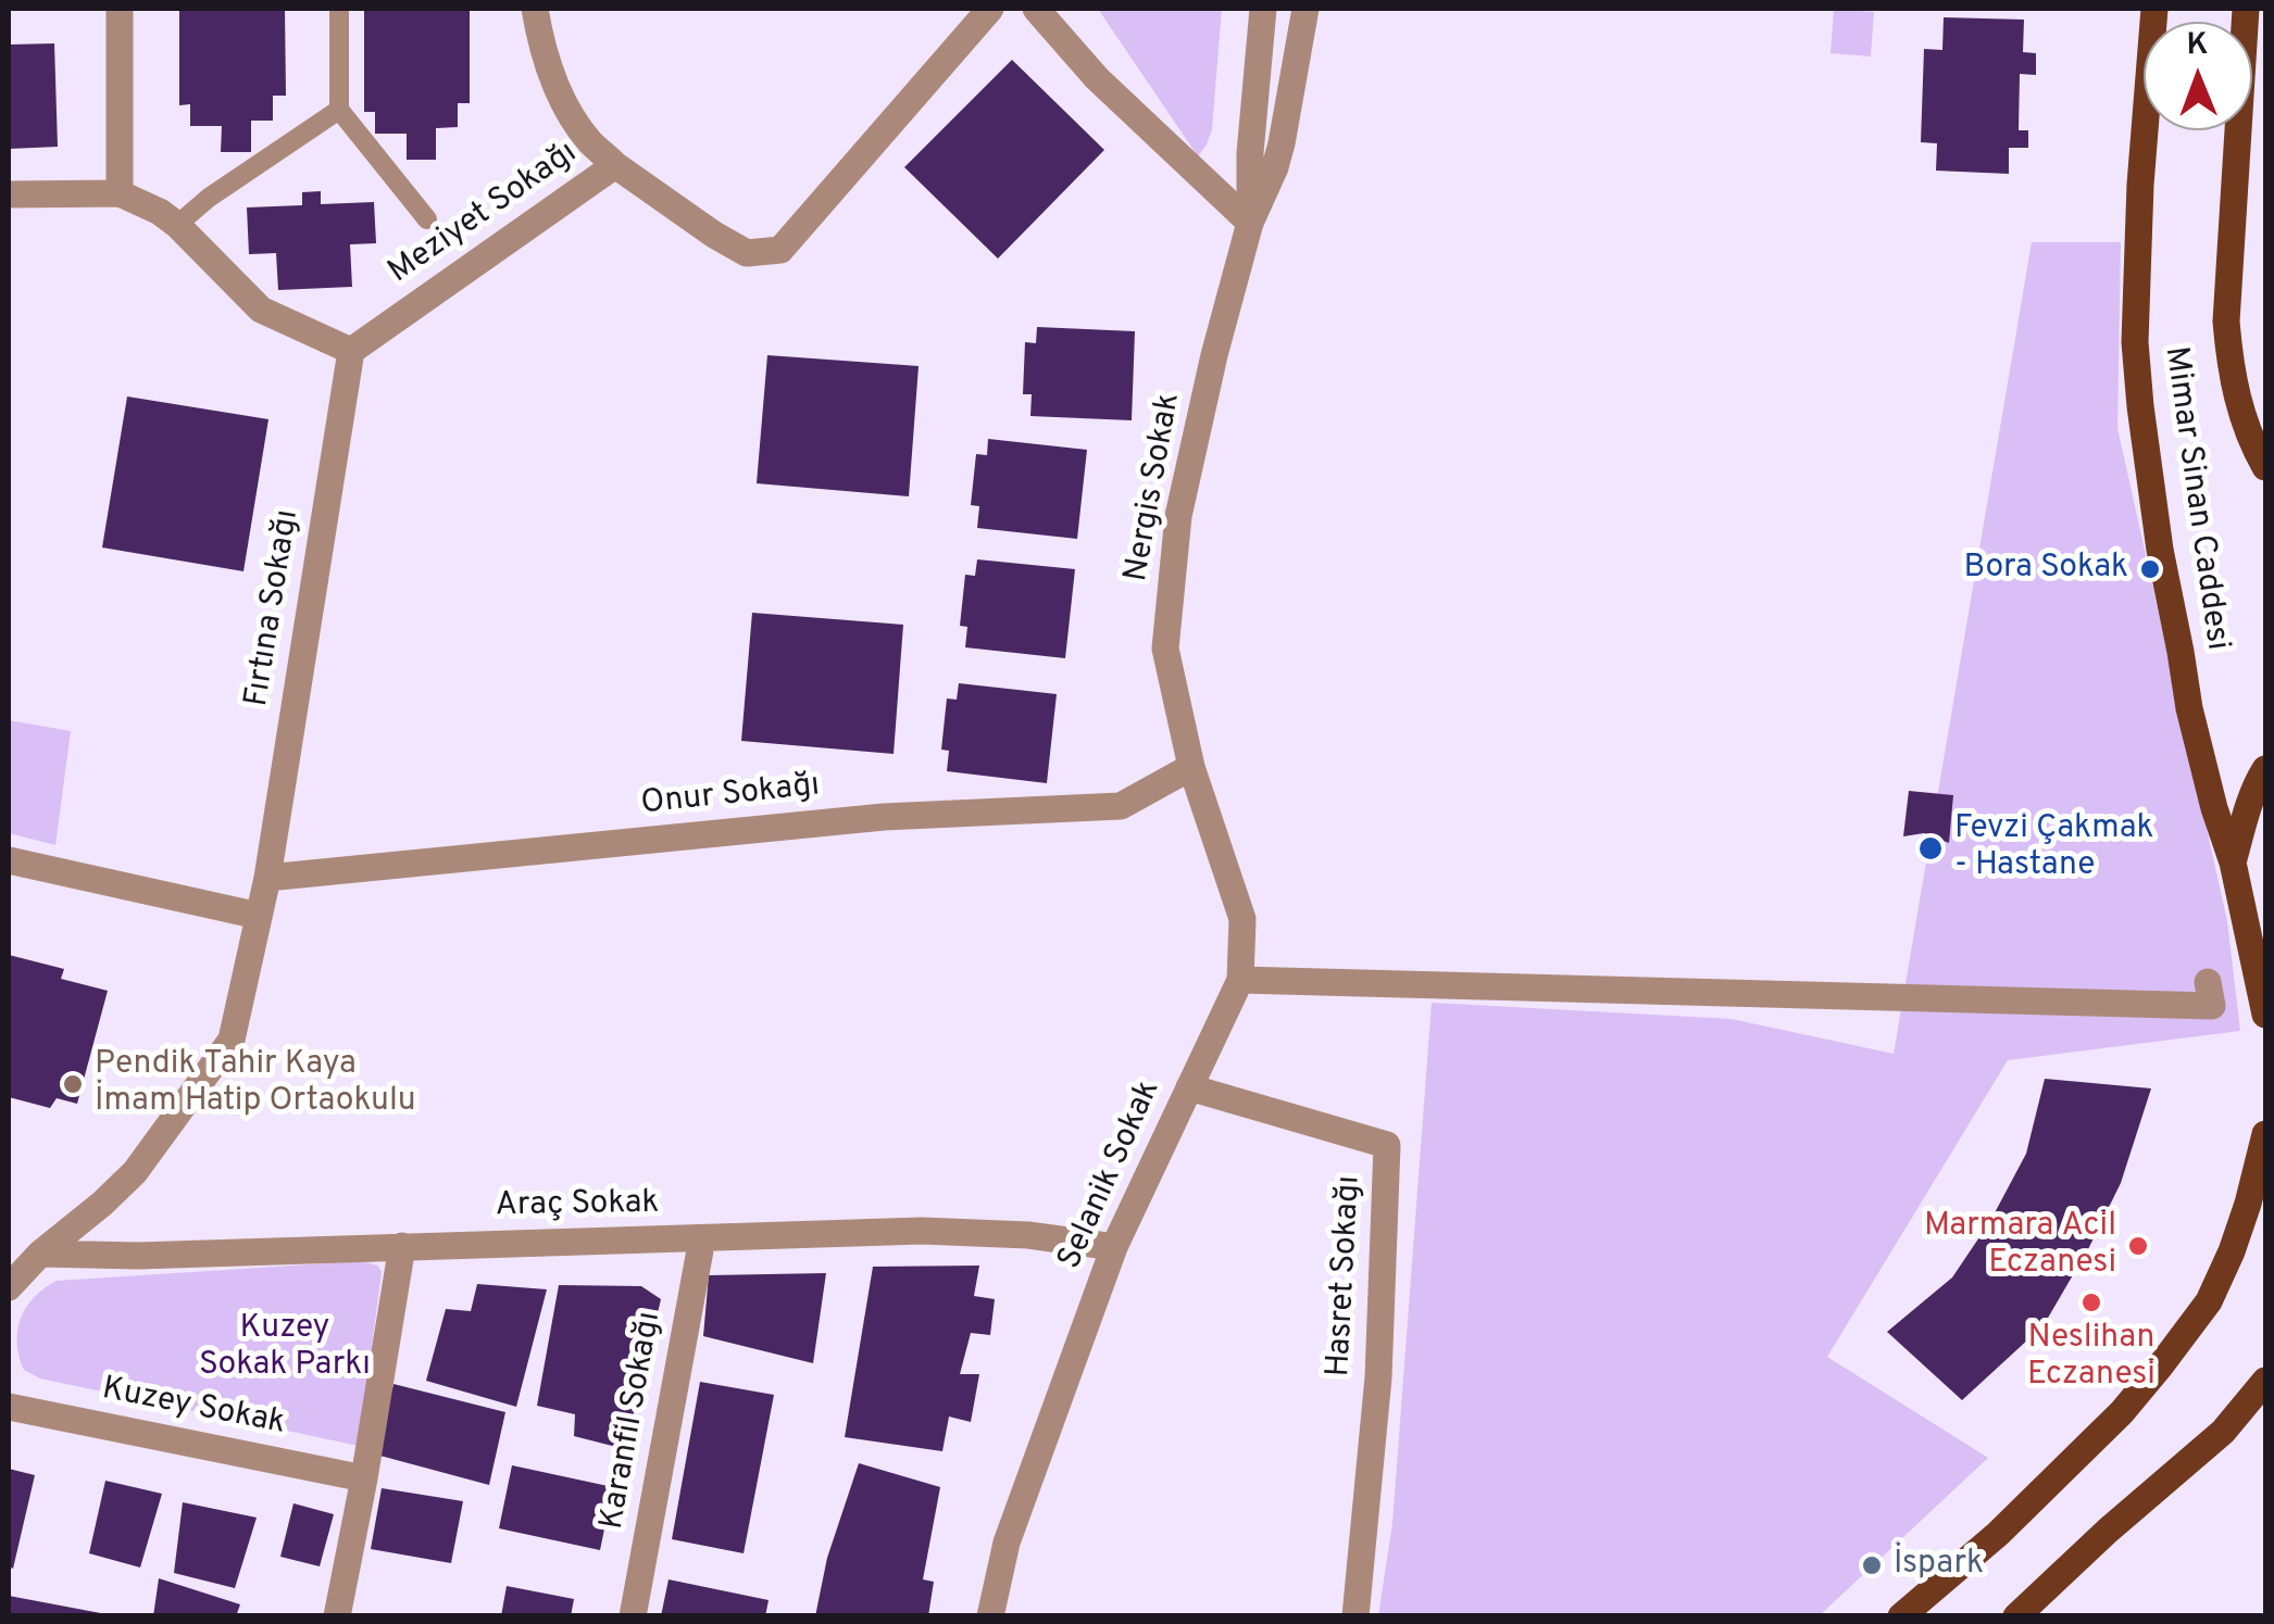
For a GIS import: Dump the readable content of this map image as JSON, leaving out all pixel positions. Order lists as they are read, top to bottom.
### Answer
{
  "streets": {
    "main road": ["Mimar Sinan Caddesi"],
    "street": [
      "Meziyet Sokağı",
      "Nergis Sokak",
      "Fırtına Sokağı",
      "Onur Sokağı",
      "Selanik Sokak",
      "Araç Sokak",
      "Hasret Sokağı",
      "Kuzey Sokak",
      "Karanfil Sokağı"
    ]
  },
  "crossings": [
    ["Meziyet Sokağı", "Fırtına Sokağı"],
    ["Nergis Sokak", "Onur Sokağı"],
    ["Nergis Sokak", "Selanik Sokak"],
    ["Fırtına Sokağı", "Onur Sokağı"],
    ["Fırtına Sokağı", "Araç Sokak"],
    ["Onur Sokağı", "Selanik Sokak"],
    ["Selanik Sokak", "Araç Sokak"],
    ["Selanik Sokak", "Hasret Sokağı"],
    ["Araç Sokak", "Karanfil Sokağı"]
  ],
  "parks": ["Kuzey Sokak Parkı"],
  "places": [
    "Bora Sokak",
    "Fevzi Çakmak - Hastane",
    "Pendik Tahir Kaya İmam Hatip Ortaokulu",
    "Marmara Acil Eczanesi",
    "Neslihan Eczanesi",
    "İspark"
  ],
  "north": "top"
}
